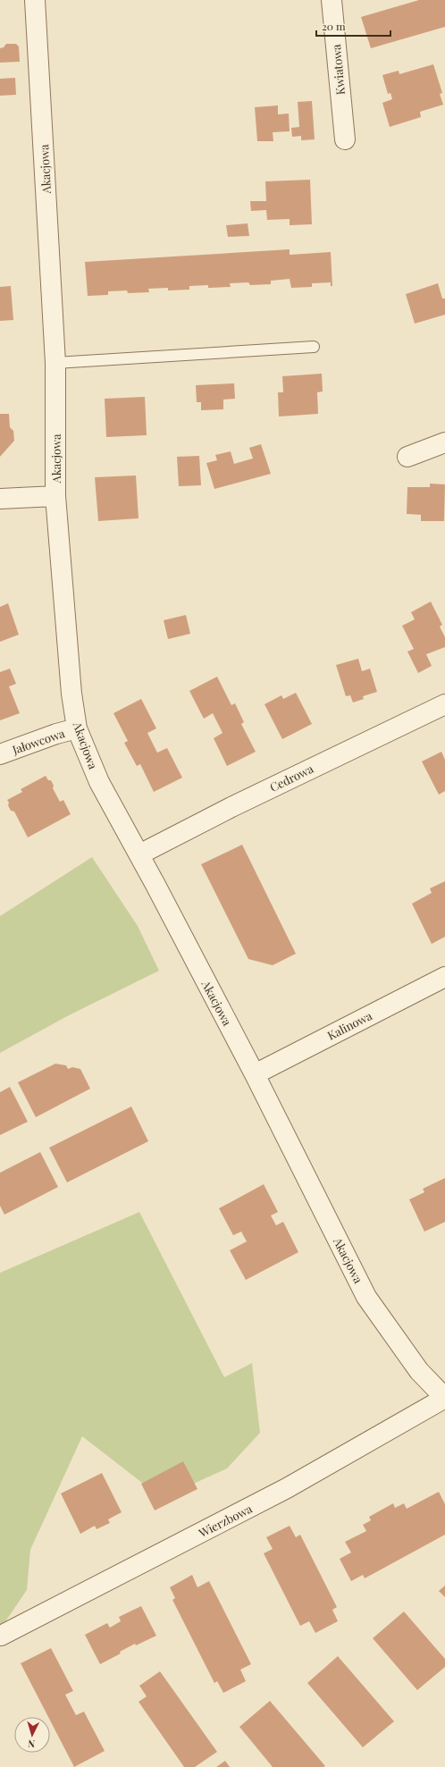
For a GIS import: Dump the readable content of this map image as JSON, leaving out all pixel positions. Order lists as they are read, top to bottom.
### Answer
{
  "streets": {
    "street": [
      "Kwiatowa",
      "Akacjowa",
      "Jałowcowa",
      "Cedrowa",
      "Kalinowa",
      "Wierzbowa"
    ]
  },
  "crossings": [
    ["Akacjowa", "Jałowcowa"],
    ["Akacjowa", "Cedrowa"],
    ["Akacjowa", "Kalinowa"],
    ["Akacjowa", "Wierzbowa"]
  ],
  "scale_bar": "20 m",
  "north": "bottom"
}
